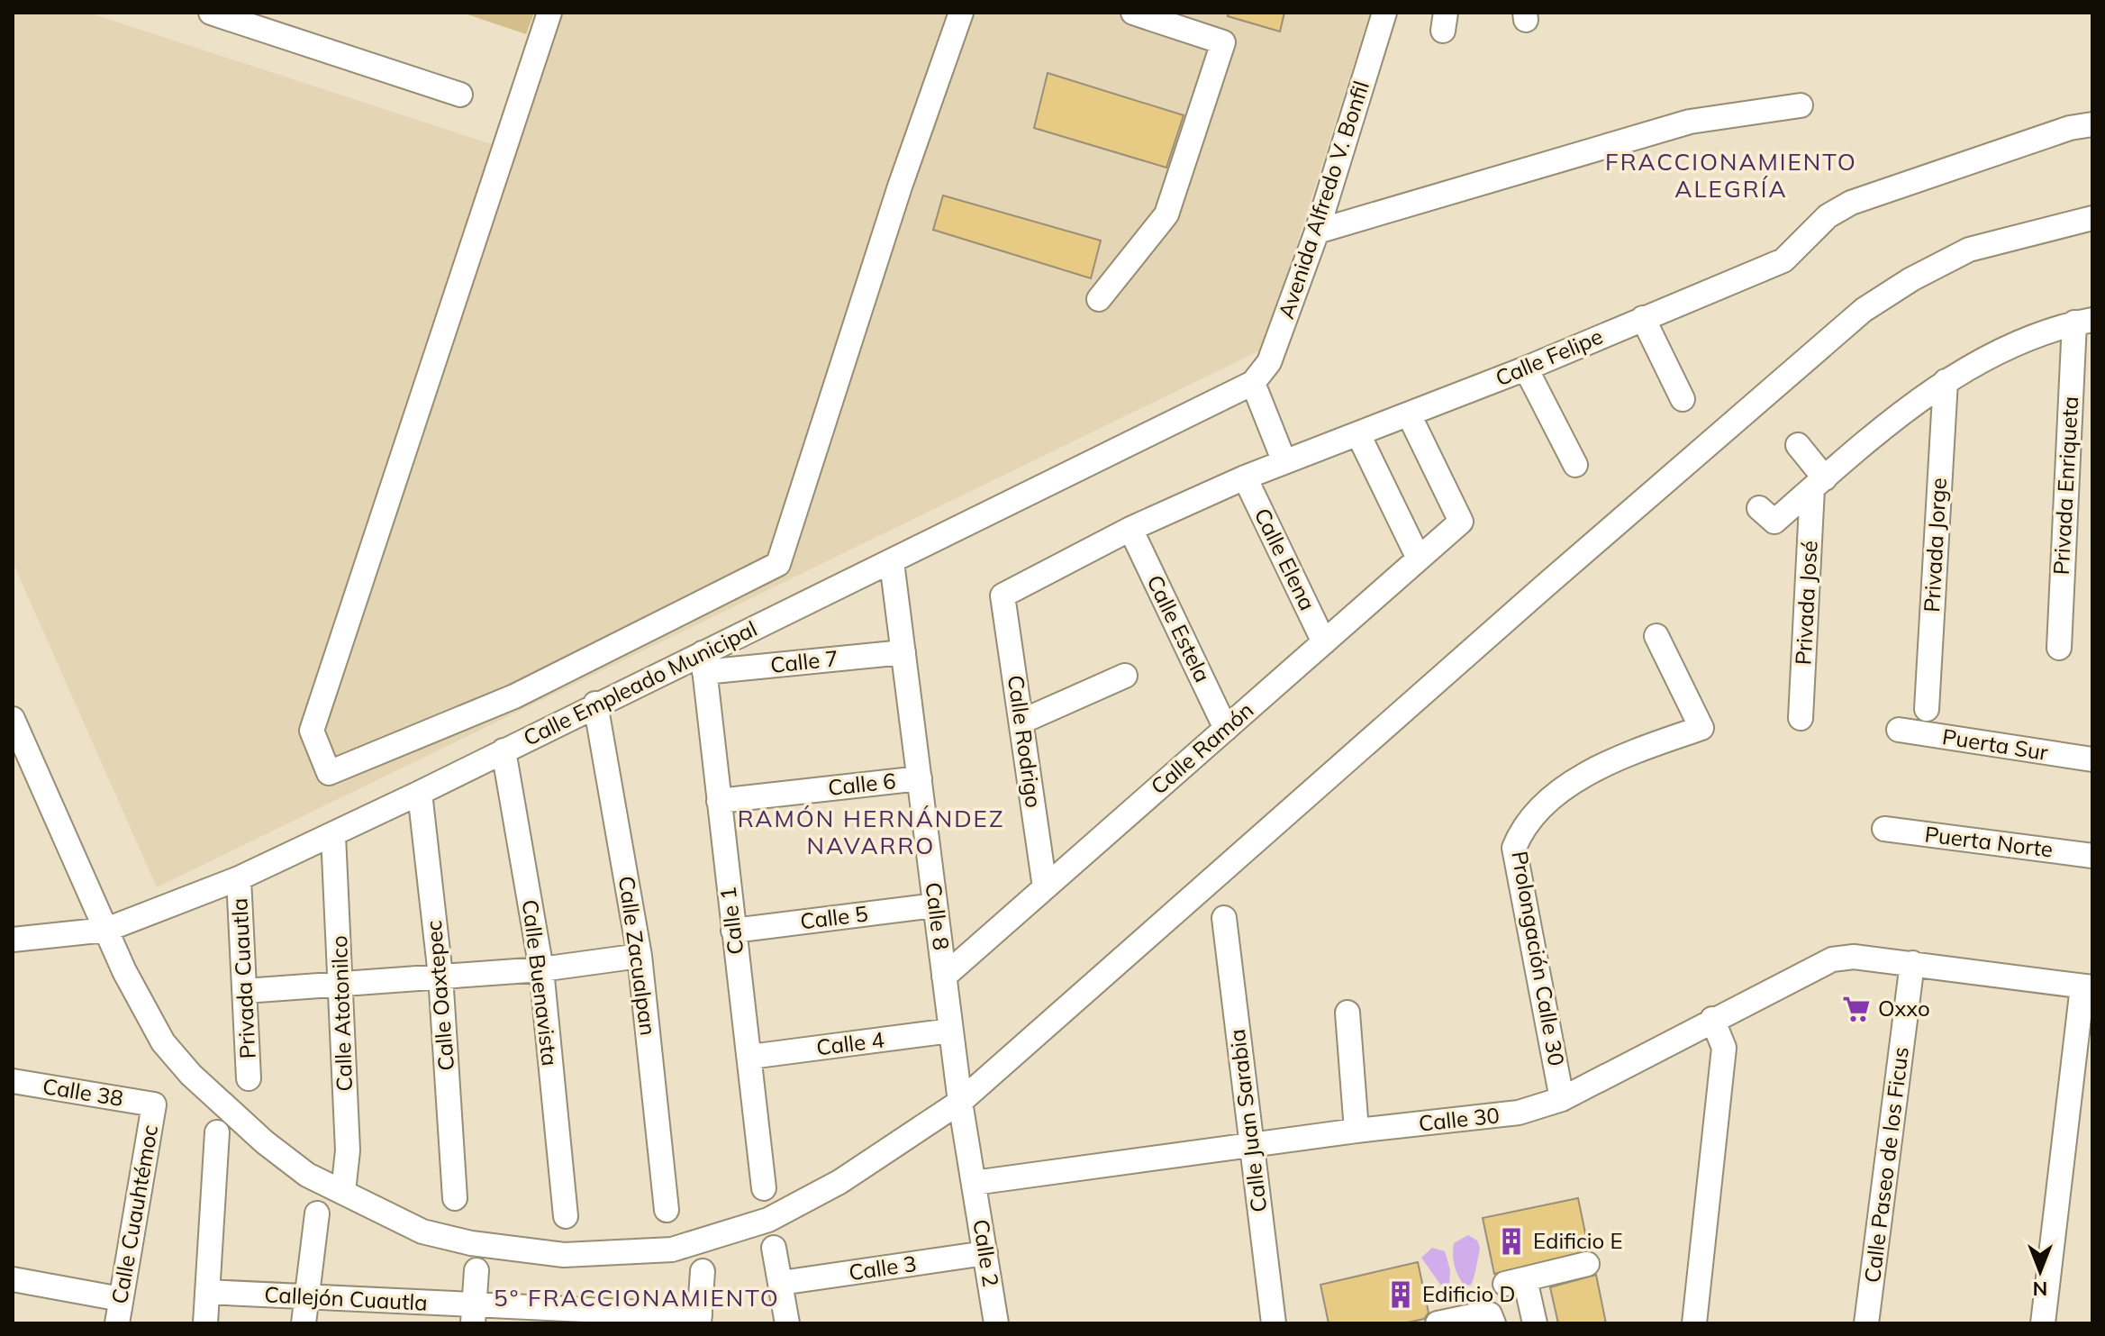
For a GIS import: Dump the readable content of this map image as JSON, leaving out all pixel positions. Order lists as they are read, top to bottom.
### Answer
{
  "streets": {
    "street": [
      "Avenida Alfredo V. Bonfil",
      "Calle Felipe",
      "Privada Enriqueta",
      "Privada Jorge",
      "Calle Elena",
      "Privada José",
      "Calle Estela",
      "Calle 7",
      "Calle Empleado Municipal",
      "Calle Rodrigo",
      "Puerta Sur",
      "Calle Ramón",
      "Calle 6",
      "Puerta Norte",
      "Calle 8",
      "Calle 5",
      "Calle 1",
      "Calle Zacualpan",
      "Prolongación Calle 30",
      "Privada Cuautla",
      "Calle Buenavista",
      "Calle Oaxtepec",
      "Calle Atotonilco",
      "Calle 4",
      "Calle 38",
      "Calle 30",
      "Calle Juan Sarabia",
      "Calle Paseo de los Ficus",
      "Calle Cuauhtémoc",
      "Calle 2",
      "Calle 3",
      "Callejón Cuautla"
    ]
  },
  "crossings": [
    ["Avenida Alfredo V. Bonfil", "Calle Empleado Municipal"],
    ["Calle Felipe", "Calle Elena"],
    ["Calle Felipe", "Calle Estela"],
    ["Calle Felipe", "Calle Rodrigo"],
    ["Calle Felipe", "Calle Ramón"],
    ["Calle Elena", "Calle Ramón"],
    ["Calle Estela", "Calle Ramón"],
    ["Calle 7", "Calle Empleado Municipal"],
    ["Calle 7", "Calle 8"],
    ["Calle 7", "Calle 1"],
    ["Calle Empleado Municipal", "Calle 8"],
    ["Calle Empleado Municipal", "Calle 1"],
    ["Calle Empleado Municipal", "Calle Zacualpan"],
    ["Calle Empleado Municipal", "Privada Cuautla"],
    ["Calle Empleado Municipal", "Calle Buenavista"],
    ["Calle Empleado Municipal", "Calle Oaxtepec"],
    ["Calle Empleado Municipal", "Calle Atotonilco"],
    ["Calle Rodrigo", "Calle Ramón"],
    ["Calle Ramón", "Calle 8"],
    ["Calle 6", "Calle 8"],
    ["Calle 6", "Calle 1"],
    ["Calle 8", "Calle 5"],
    ["Calle 8", "Calle 4"],
    ["Calle 8", "Calle 30"],
    ["Calle 8", "Calle 2"],
    ["Calle 5", "Calle 1"],
    ["Calle 1", "Calle 4"],
    ["Prolongación Calle 30", "Calle 30"],
    ["Calle 38", "Calle Cuauhtémoc"],
    ["Calle 30", "Calle Juan Sarabia"],
    ["Calle 30", "Calle Paseo de los Ficus"],
    ["Calle 30", "Calle 2"],
    ["Calle 2", "Calle 3"]
  ],
  "districts": ["FRACCIONAMIENTO ALEGRÍA", "RAMÓN HERNÁNDEZ NAVARRO", "5° FRACCIONAMIENTO"],
  "places": {
    "supermarket": ["Oxxo"],
    "building": ["Edificio E", "Edificio D"]
  },
  "north": "bottom"
}
